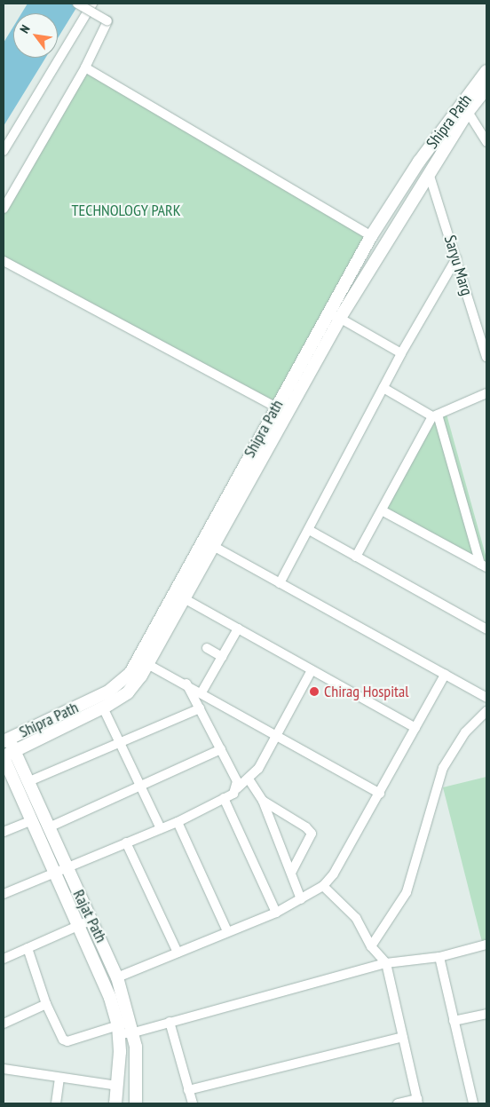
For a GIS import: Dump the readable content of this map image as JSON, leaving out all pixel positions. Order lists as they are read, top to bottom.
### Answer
{
  "streets": {
    "street": ["Shipra Path", "Saryu Marg", "Rajat Path"]
  },
  "crossings": [
    ["Shipra Path", "Saryu Marg"],
    ["Shipra Path", "Rajat Path"]
  ],
  "parks": ["TECHNOLOGY PARK"],
  "places": ["Chirag Hospital"],
  "north": "top left"
}
